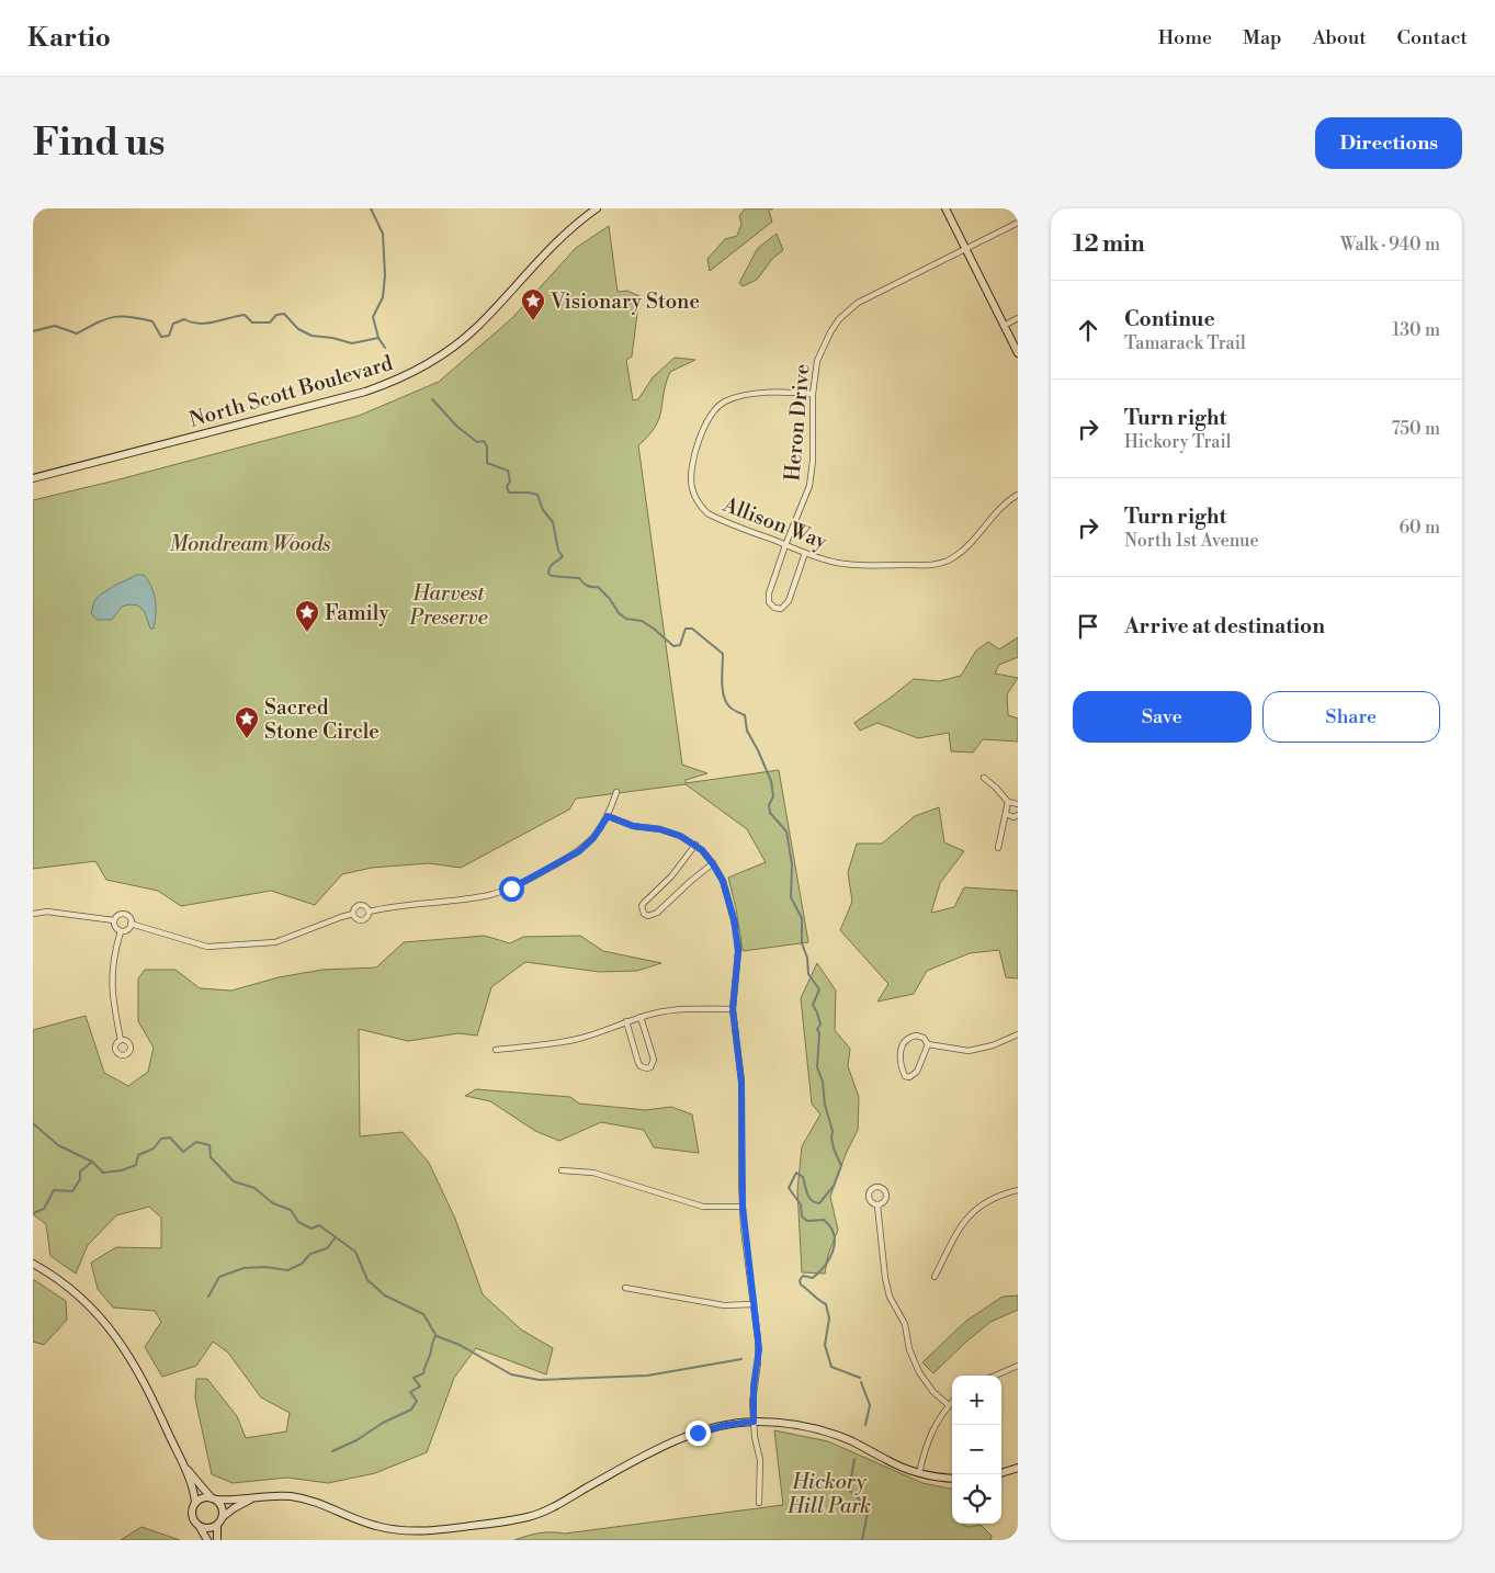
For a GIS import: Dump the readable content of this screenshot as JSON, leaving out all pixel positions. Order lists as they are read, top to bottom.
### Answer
{
  "streets": {
    "main road": ["North Scott Boulevard"],
    "street": ["Heron Drive", "Allison Way"]
  },
  "crossings": [
    ["Heron Drive", "Allison Way"]
  ],
  "parks": ["Mondream Woods", "Harvest Preserve", "Hickory Hill Park"],
  "places": {
    "place": ["Visionary Stone", "Family", "Sacred Stone Circle"]
  },
  "page": {
    "header": "Kartio",
    "nav": [
      "Home",
      "Map",
      "About",
      "Contact"
    ],
    "buttons": [
      "Directions",
      ["Save", "Share"]
    ],
    "title": "Find us",
    "heading": ["12 min", "Walk · 940 m"],
    "list": [
      ["Continue", "Tamarack Trail", "130 m"],
      ["Turn right", "Hickory Trail", "750 m"],
      ["Turn right", "North 1st Avenue", "60 m"],
      "Arrive at destination"
    ],
    "map_buttons": ["+", "−"]
  }
}
